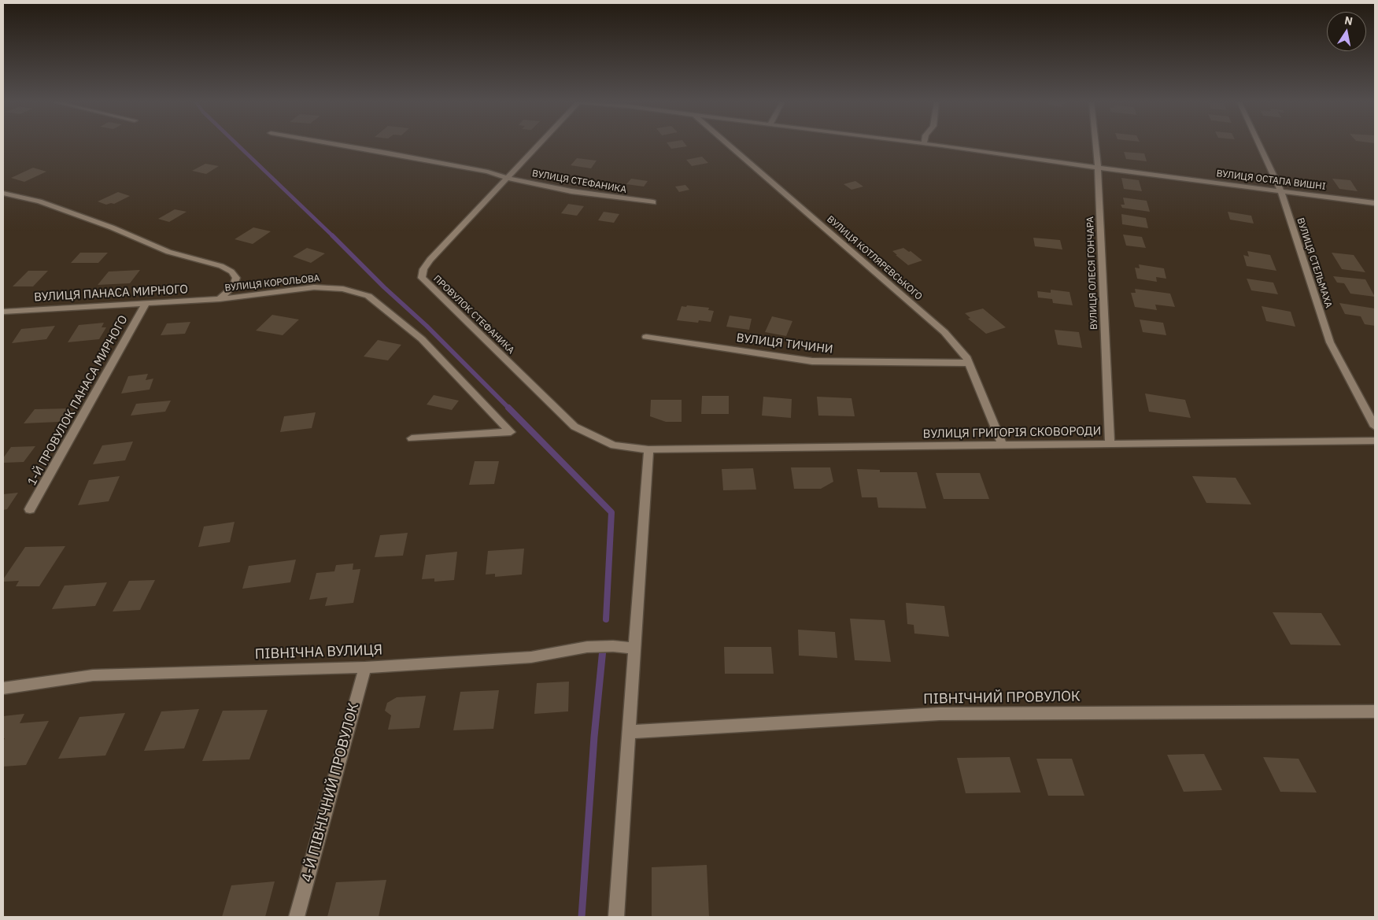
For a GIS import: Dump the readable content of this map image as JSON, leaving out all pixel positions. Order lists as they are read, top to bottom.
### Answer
{
  "streets": {
    "street": [
      "ВУЛИЦЯ ОСТАПА ВИШНІ",
      "ВУЛИЦЯ СТЕФАНИКА",
      "ВУЛИЦЯ КОТЛЯРЕВСЬКОГО",
      "ВУЛИЦЯ СТЕЛЬМАХА",
      "ВУЛИЦЯ ОЛЕСЯ ГОНЧАРА",
      "ВУЛИЦЯ КОРОЛЬОВА",
      "ВУЛИЦЯ ПАНАСА МИРНОГО",
      "ПРОВУЛОК СТЕФАНИКА",
      "ВУЛИЦЯ ТИЧИНИ",
      "1-Й ПРОВУЛОК ПАНАСА МИРНОГО",
      "ВУЛИЦЯ ГРИГОРІЯ СКОВОРОДИ",
      "ПІВНІЧНА ВУЛИЦЯ",
      "ПІВНІЧНИЙ ПРОВУЛОК",
      "4-Й ПІВНІЧНИЙ ПРОВУЛОК"
    ]
  },
  "crossings": [
    ["ВУЛИЦЯ ОСТАПА ВИШНІ", "ВУЛИЦЯ СТЕЛЬМАХА"],
    ["ВУЛИЦЯ ОСТАПА ВИШНІ", "ВУЛИЦЯ ОЛЕСЯ ГОНЧАРА"],
    ["ВУЛИЦЯ СТЕФАНИКА", "ПРОВУЛОК СТЕФАНИКА"],
    ["ВУЛИЦЯ КОТЛЯРЕВСЬКОГО", "ВУЛИЦЯ ТИЧИНИ"],
    ["ВУЛИЦЯ КОТЛЯРЕВСЬКОГО", "ВУЛИЦЯ ГРИГОРІЯ СКОВОРОДИ"],
    ["ВУЛИЦЯ ОЛЕСЯ ГОНЧАРА", "ВУЛИЦЯ ГРИГОРІЯ СКОВОРОДИ"],
    ["ВУЛИЦЯ КОРОЛЬОВА", "ВУЛИЦЯ ПАНАСА МИРНОГО"],
    ["ВУЛИЦЯ ПАНАСА МИРНОГО", "1-Й ПРОВУЛОК ПАНАСА МИРНОГО"],
    ["ПРОВУЛОК СТЕФАНИКА", "ВУЛИЦЯ ГРИГОРІЯ СКОВОРОДИ"],
    ["ПІВНІЧНА ВУЛИЦЯ", "4-Й ПІВНІЧНИЙ ПРОВУЛОК"]
  ],
  "north": "top"
}
